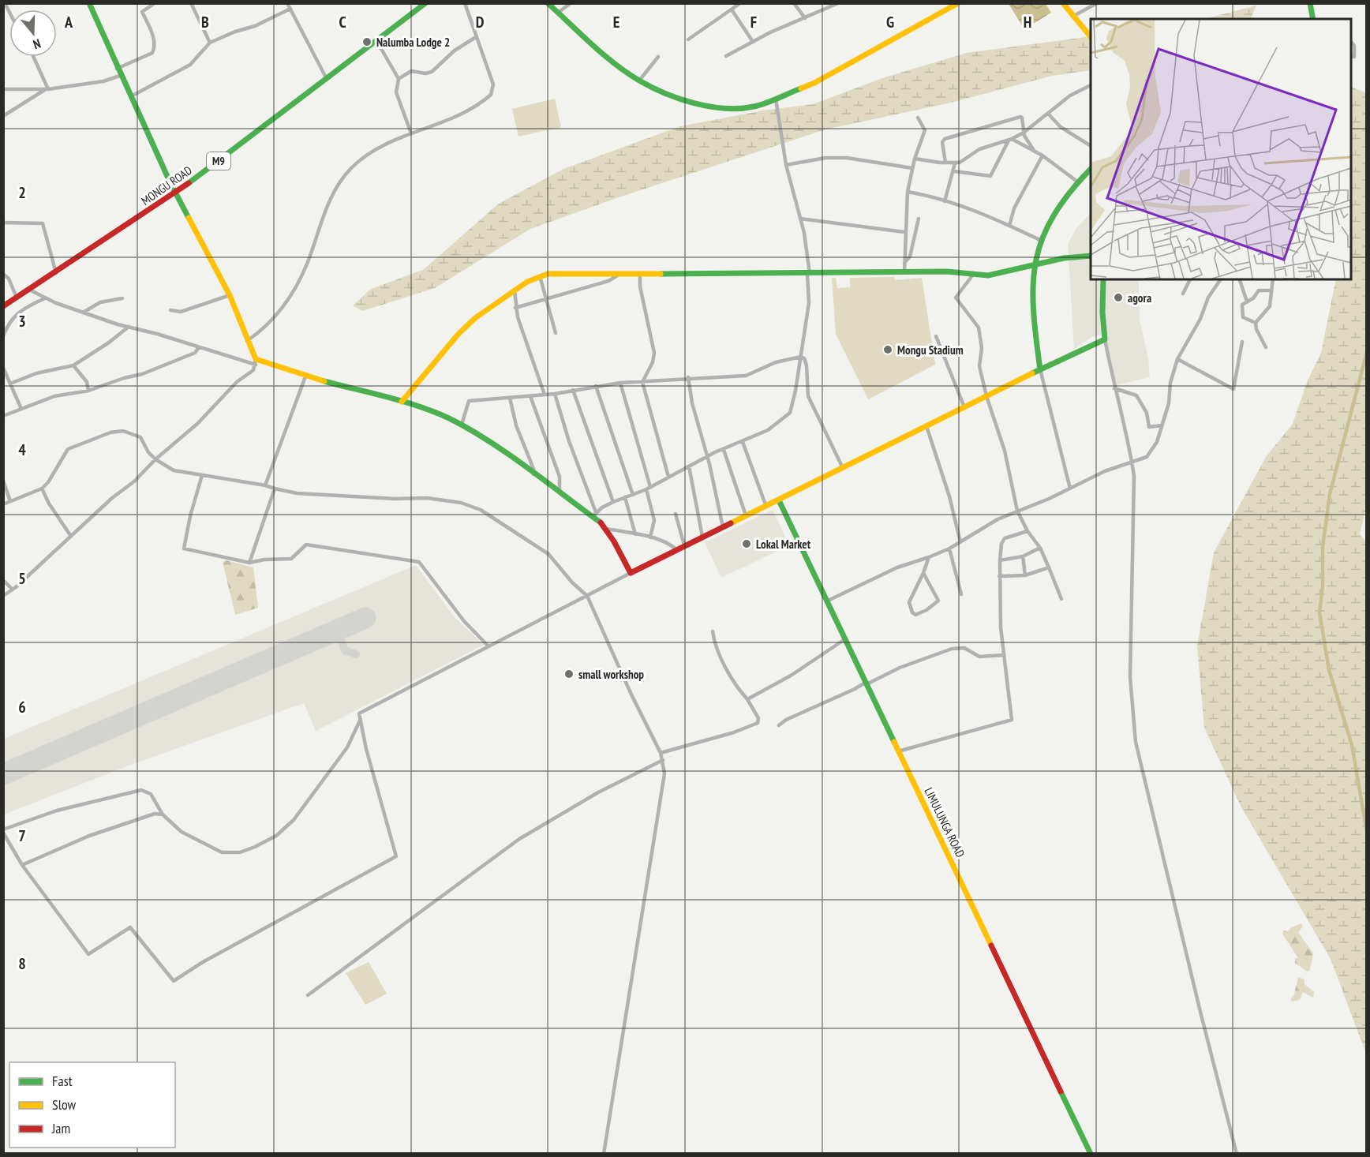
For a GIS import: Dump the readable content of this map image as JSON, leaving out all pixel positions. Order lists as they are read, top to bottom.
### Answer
{
  "streets": {
    "main road": ["M9", "MONGU ROAD", "LIMULUNGA ROAD"]
  },
  "places": [
    "Nalumba Lodge 2",
    "agora",
    "Mongu Stadium",
    "Lokal Market",
    "small workshop"
  ],
  "legend": ["Fast", "Slow", "Jam"],
  "north": "bottom",
  "grid": {
    "columns": [
      "A",
      "B",
      "C",
      "D",
      "E",
      "F",
      "G",
      "H"
    ],
    "rows": [
      "2",
      "3",
      "4",
      "5",
      "6",
      "7",
      "8"
    ]
  }
}
